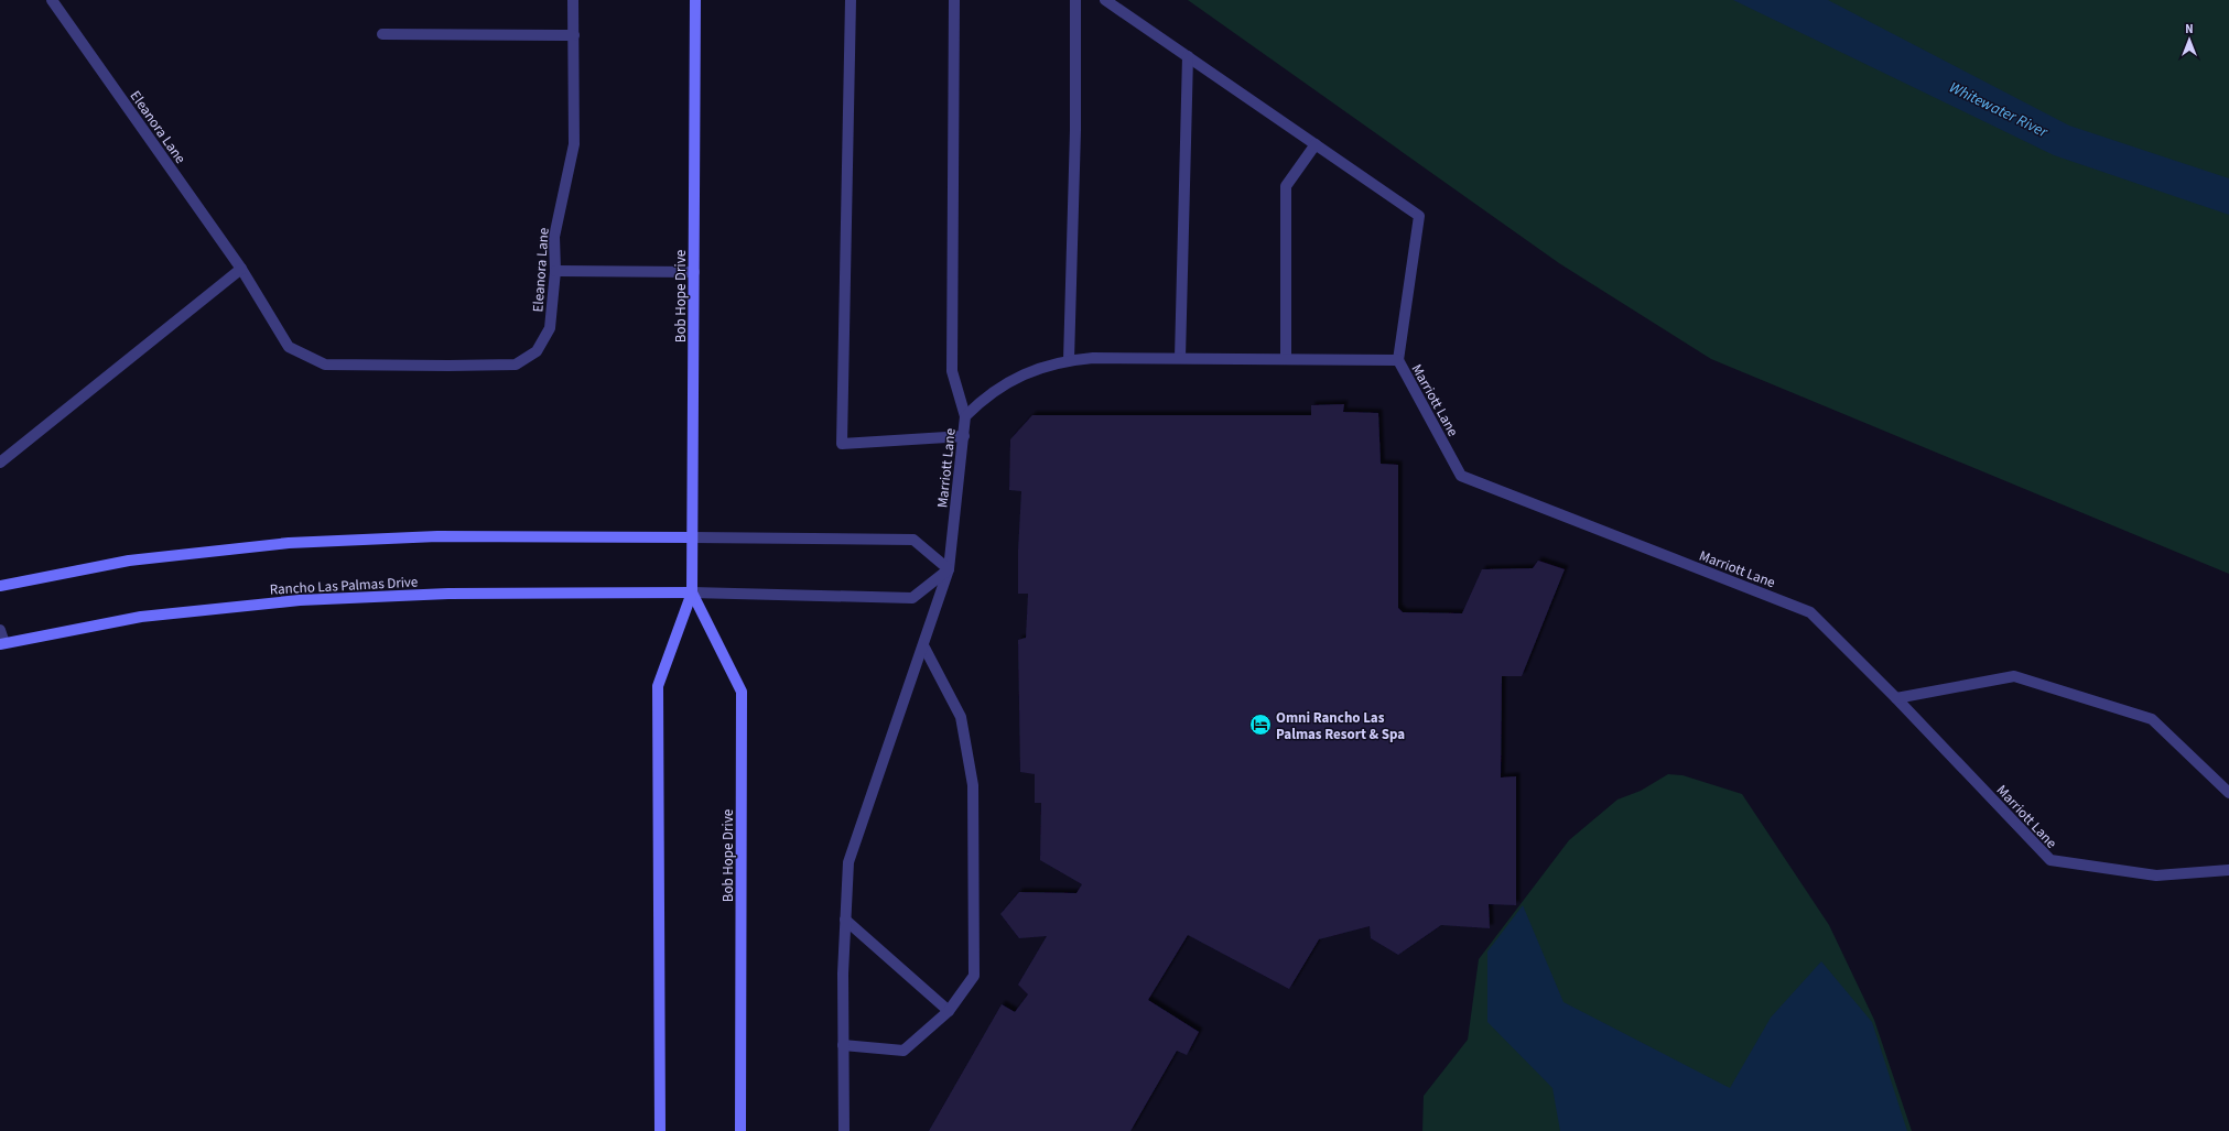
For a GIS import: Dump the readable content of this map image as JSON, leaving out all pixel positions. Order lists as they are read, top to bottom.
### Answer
{
  "streets": {
    "main road": ["Bob Hope Drive", "Rancho Las Palmas Drive"],
    "street": ["Eleanora Lane", "Marriott Lane"]
  },
  "crossings": [
    ["Bob Hope Drive", "Rancho Las Palmas Drive"]
  ],
  "water": ["Whitewater River"],
  "places": {
    "hotel": ["Omni Rancho Las Palmas Resort & Spa"]
  },
  "north": "top"
}
